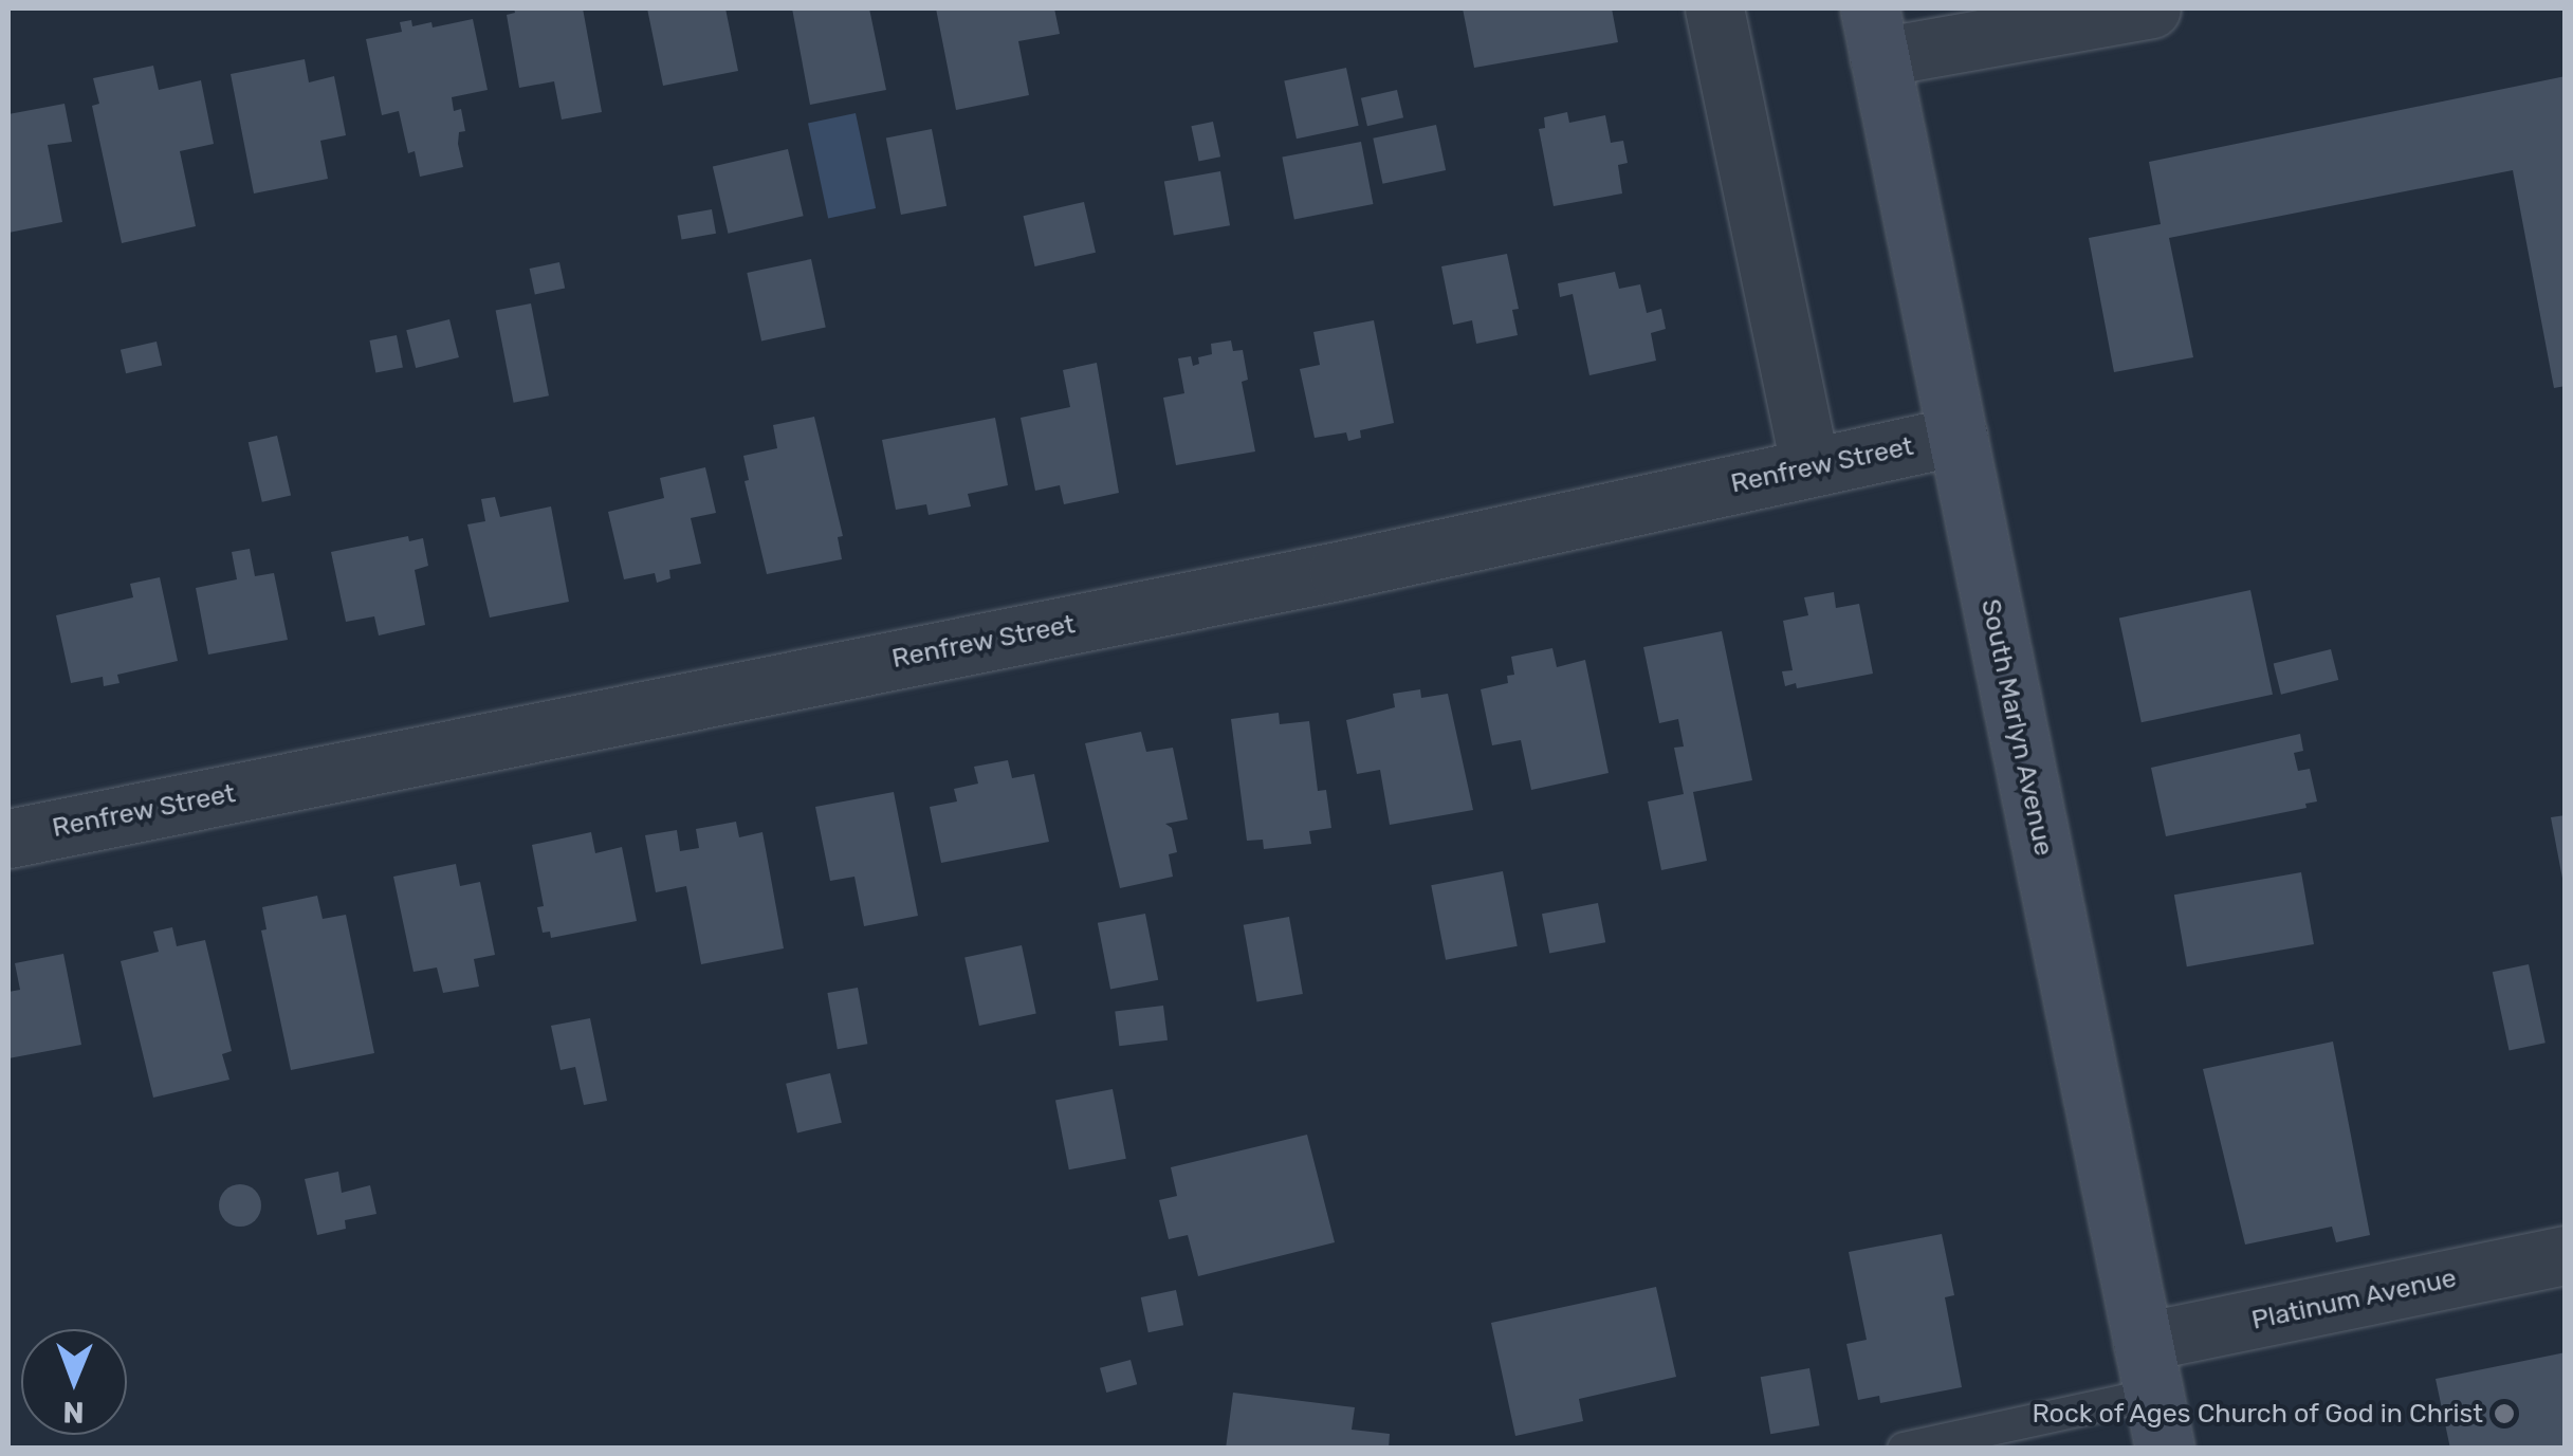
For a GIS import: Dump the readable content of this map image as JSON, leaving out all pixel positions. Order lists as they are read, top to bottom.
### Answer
{
  "streets": {
    "street": ["Renfrew Street", "South Marlyn Avenue", "Platinum Avenue"]
  },
  "crossings": [
    ["Renfrew Street", "South Marlyn Avenue"],
    ["South Marlyn Avenue", "Platinum Avenue"]
  ],
  "places": ["Rock of Ages Church of God in Christ"],
  "north": "bottom"
}
